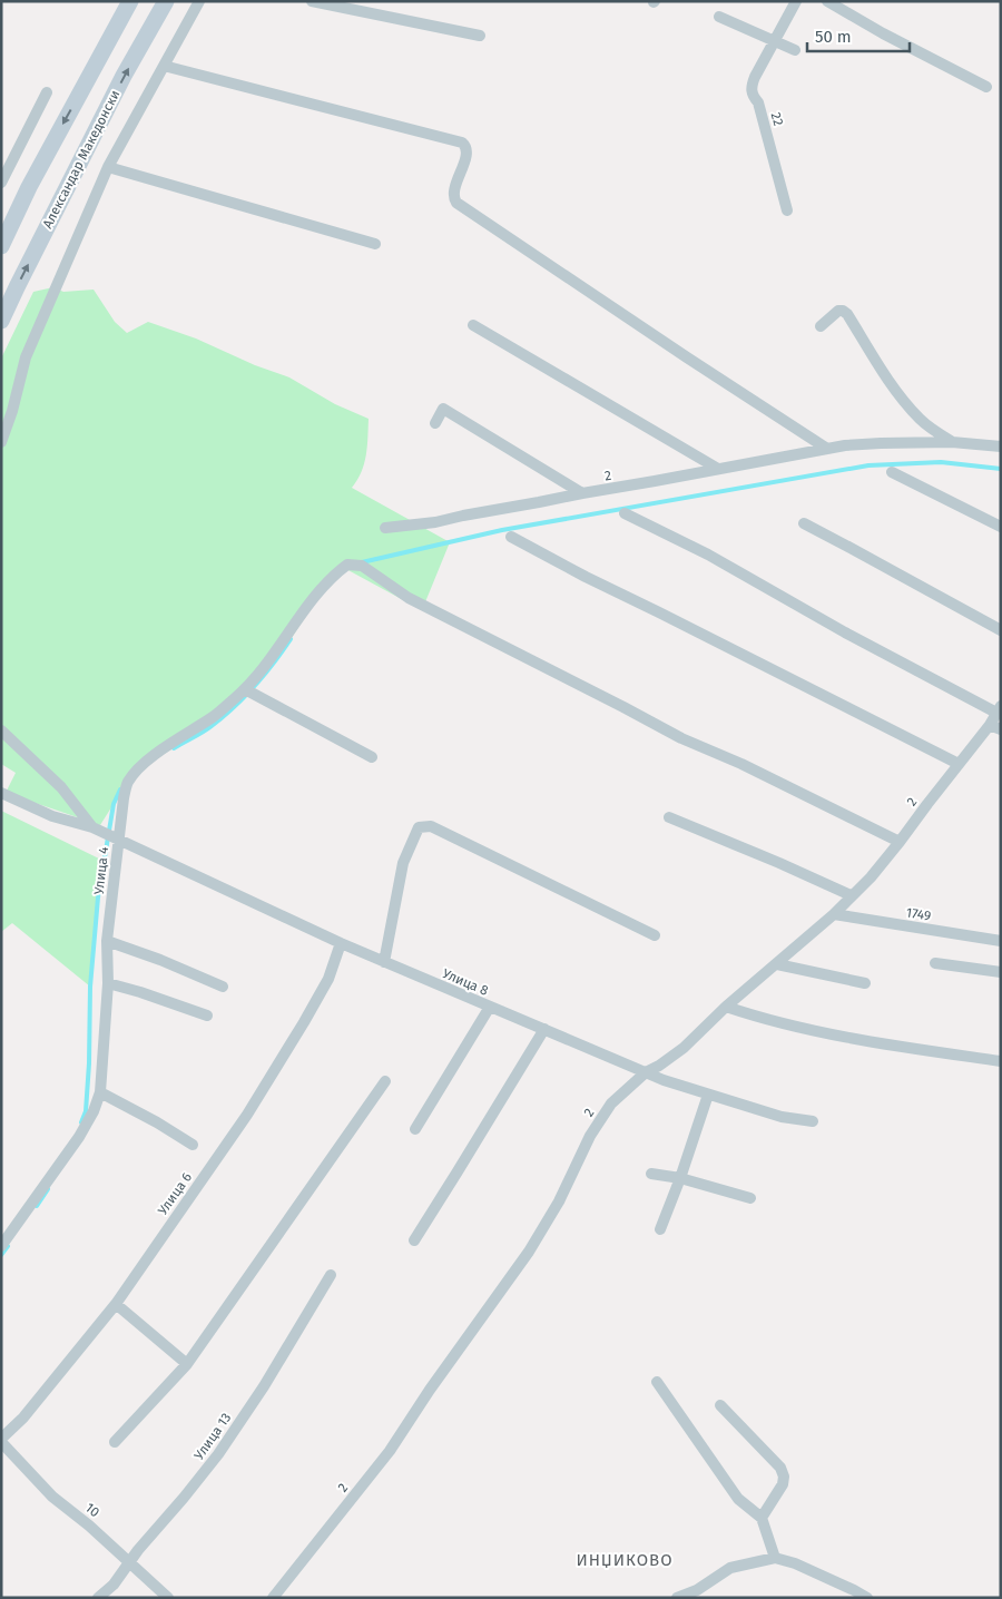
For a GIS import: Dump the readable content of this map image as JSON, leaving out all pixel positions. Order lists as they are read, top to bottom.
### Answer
{
  "streets": {
    "street": [
      "22",
      "Александар Македонски",
      "2",
      "Улица 4",
      "1749",
      "Улица 8",
      "Улица 6",
      "Улица 13",
      "10"
    ]
  },
  "crossings": [
    ["2", "Улица 4"],
    ["2", "1749"],
    ["2", "Улица 8"],
    ["Улица 4", "Улица 8"],
    ["Улица 8", "Улица 6"],
    ["Улица 6", "10"],
    ["Улица 13", "10"]
  ],
  "districts": ["ИНЏИКОВО"],
  "scale_bar": "50 m"
}
